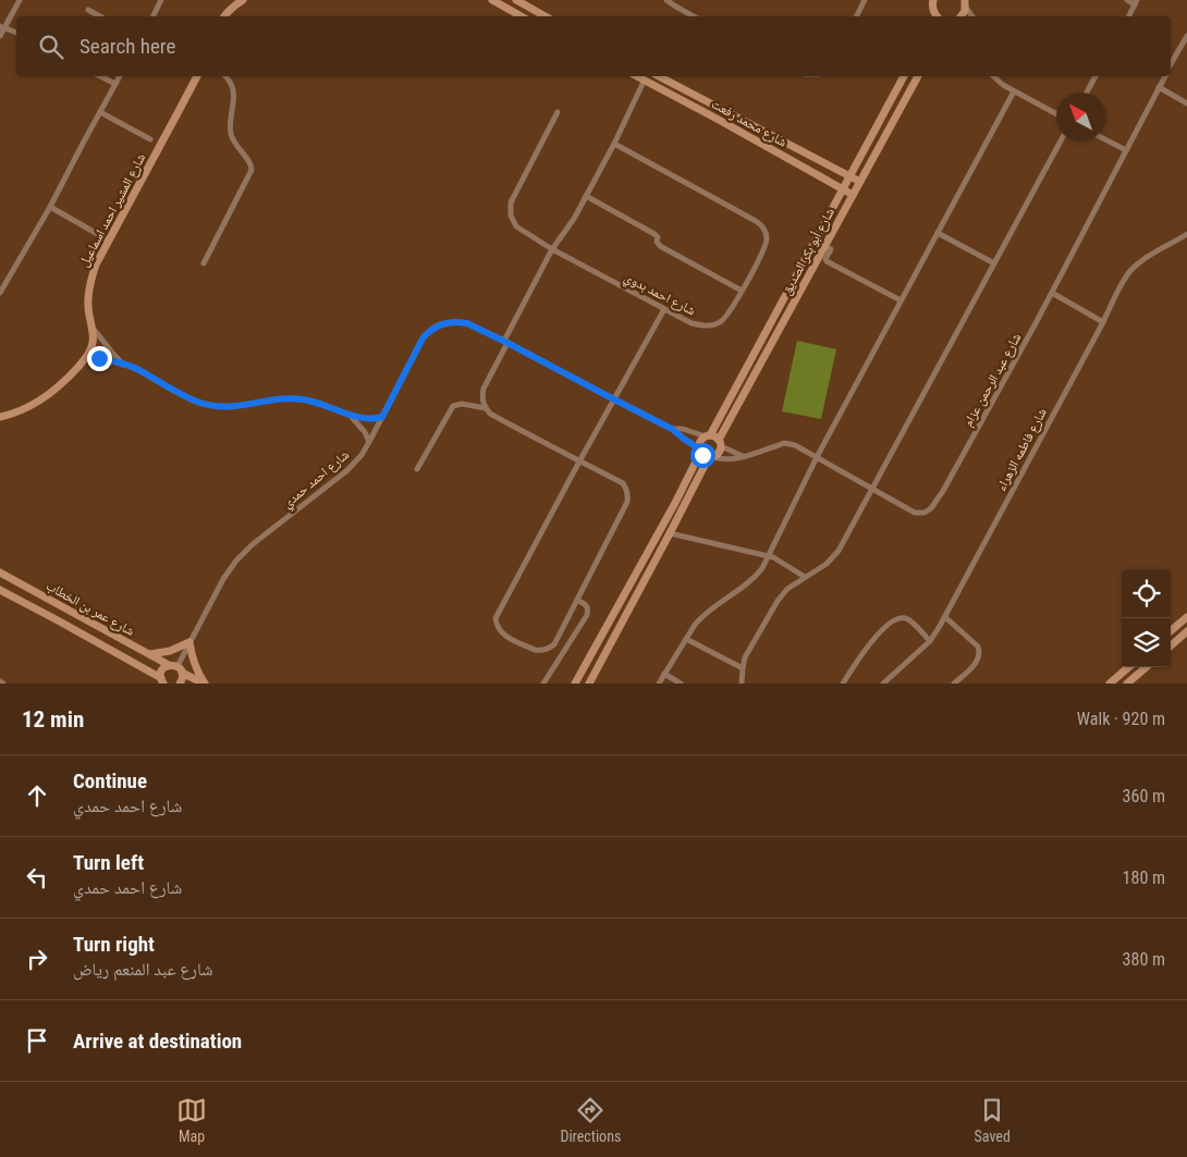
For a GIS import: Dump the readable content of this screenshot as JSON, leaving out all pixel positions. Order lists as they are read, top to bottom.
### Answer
{
  "streets": {
    "street": [
      "شارع محمد رفعت",
      "شارع المشير احمد اسماعيل",
      "شارع أبو بكر الصديق",
      "شارع احمد بدوي",
      "شارع عبد الرحمن عزام",
      "شارع فاطمه الزهراء",
      "شارع احمد حمدي",
      "شارع عمر بن الخطاب"
    ]
  },
  "crossings": [
    ["شارع محمد رفعت", "شارع أبو بكر الصديق"],
    ["شارع أبو بكر الصديق", "شارع عبد الرحمن عزام"],
    ["شارع أبو بكر الصديق", "شارع احمد حمدي"],
    ["شارع عبد الرحمن عزام", "شارع احمد حمدي"],
    ["شارع احمد حمدي", "شارع عمر بن الخطاب"]
  ],
  "north": "top left",
  "page": {
    "search": "Search here",
    "heading": ["12 min", "Walk · 920 m"],
    "list": [
      ["Continue", "شارع احمد حمدي", "360 m"],
      ["Turn left", "شارع احمد حمدي", "180 m"],
      ["Turn right", "شارع عبد المنعم رياض", "380 m"],
      "Arrive at destination"
    ],
    "nav": ["Map", "Directions", "Saved"]
  }
}
